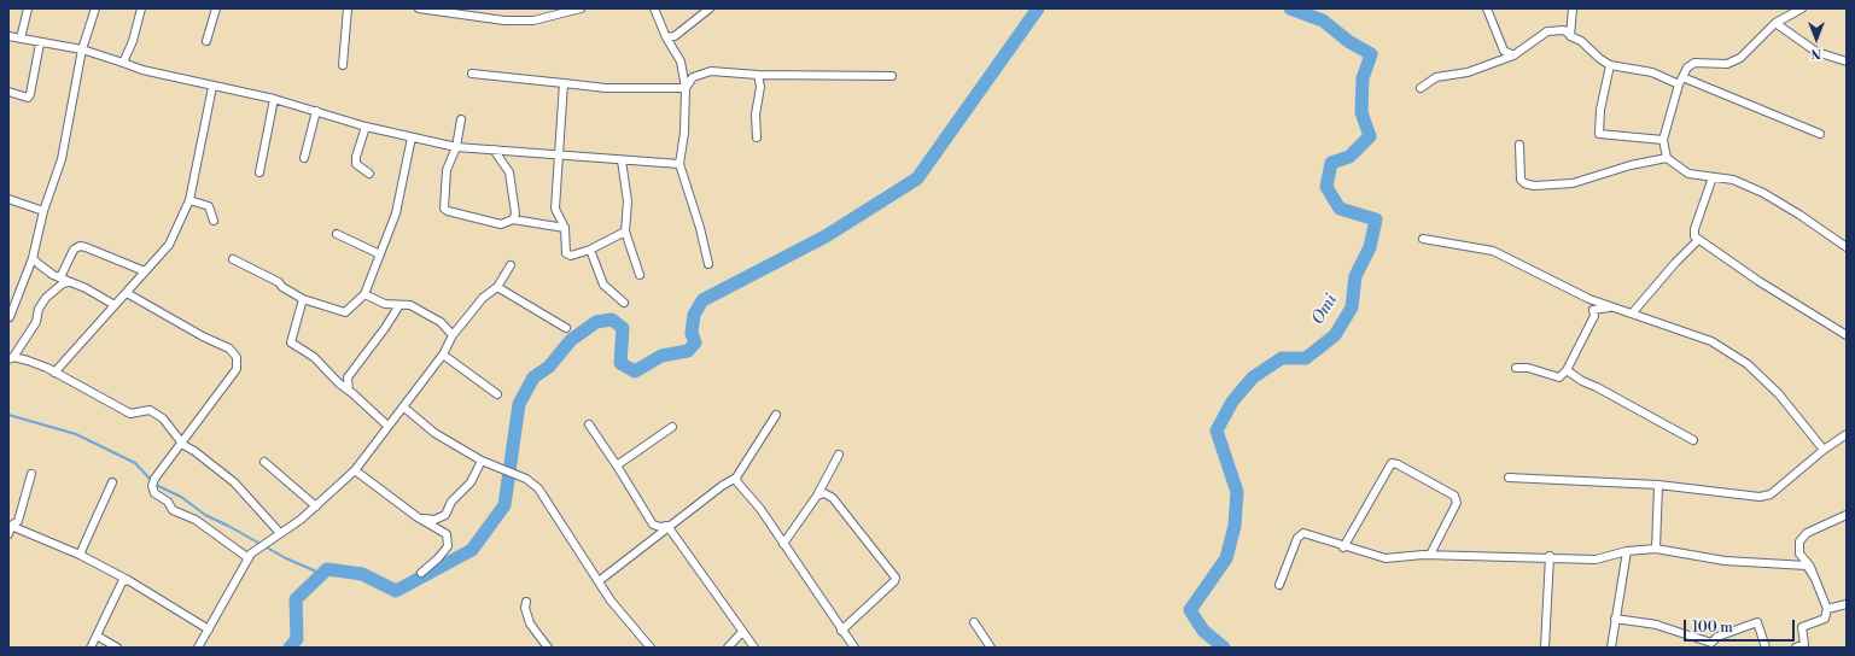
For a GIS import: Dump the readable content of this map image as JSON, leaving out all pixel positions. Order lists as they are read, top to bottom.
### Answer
{
  "water": ["Omi"],
  "scale_bar": "100 m",
  "north": "bottom"
}
